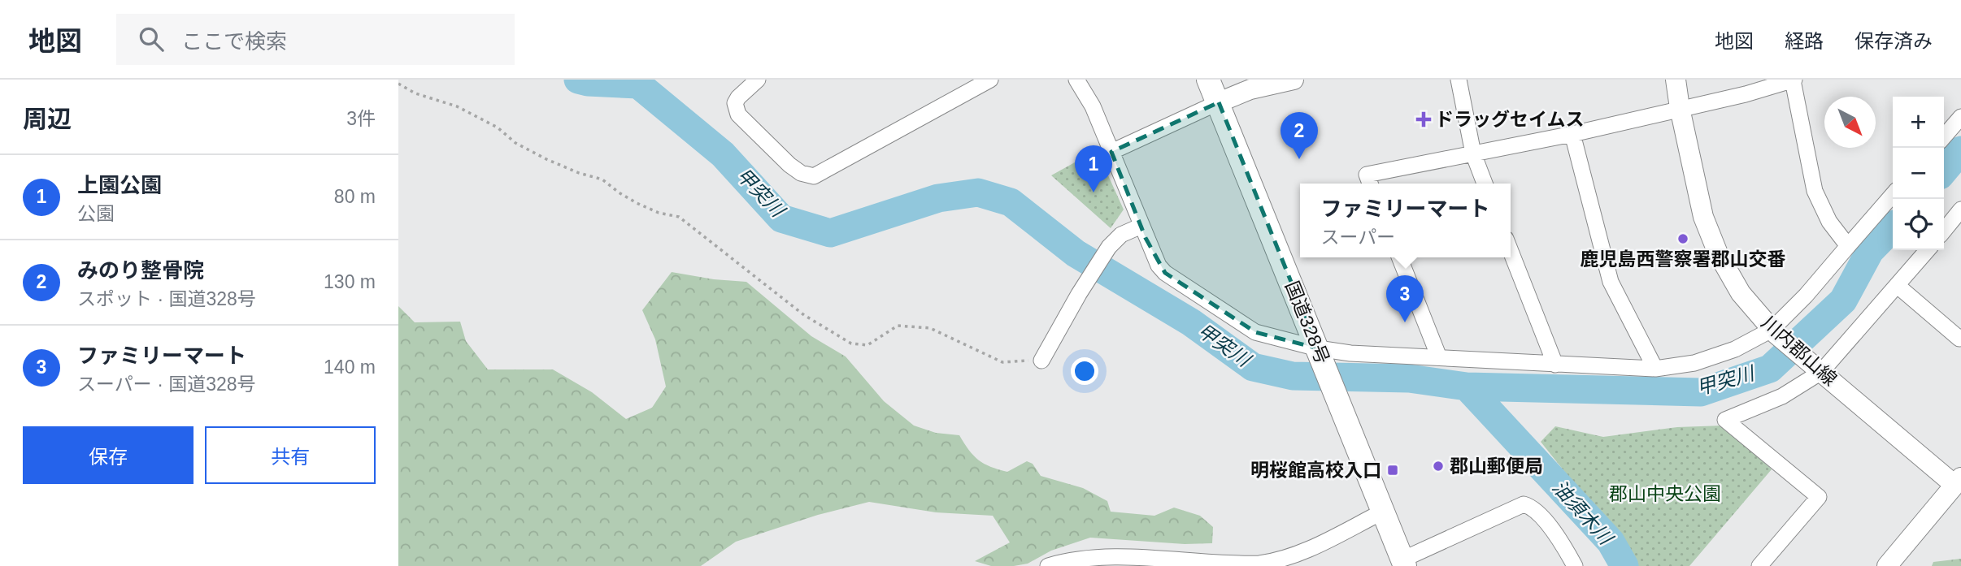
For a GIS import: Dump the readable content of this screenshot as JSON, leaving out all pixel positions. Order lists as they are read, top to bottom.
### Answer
{
  "streets": {
    "highway": ["国道328号"],
    "main road": ["川内郡山線"]
  },
  "water": ["甲突川", "油須木川"],
  "parks": ["郡山中央公園"],
  "places": {
    "health": ["ドラッグセイムス"],
    "other": ["鹿児島西警察署郡山交番", "郡山郵便局"],
    "transit": ["明桜館高校入口"]
  },
  "north": "bottom right",
  "page": {
    "header": "地図",
    "search": "ここで検索",
    "nav": ["地図", "経路", "保存済み"],
    "heading": ["周辺", "3件"],
    "map_buttons": ["+", "−"],
    "pins": ["2", "1", "3"],
    "list": [
      {
        "mark": "1",
        "name": "上園公園",
        "note": "公園",
        "value": "80 m"
      },
      {
        "mark": "2",
        "name": "みのり整骨院",
        "note": "スポット · 国道328号",
        "value": "130 m"
      },
      {
        "mark": "3",
        "name": "ファミリーマート",
        "note": "スーパー · 国道328号",
        "value": "140 m"
      }
    ],
    "popup": ["ファミリーマート", "スーパー"],
    "buttons": ["保存", "共有"]
  }
}
